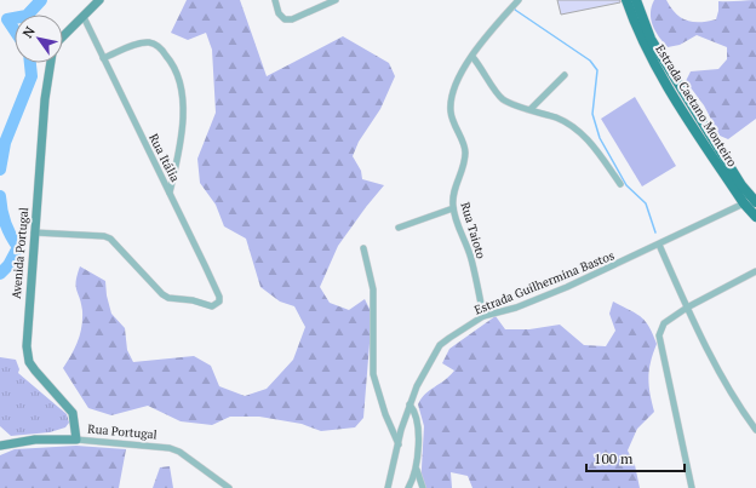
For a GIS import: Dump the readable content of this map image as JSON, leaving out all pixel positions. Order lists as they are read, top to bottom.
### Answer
{
  "streets": {
    "main road": ["Estrada Caetano Monteiro"],
    "street": [
      "Rua Itália",
      "Rua Taioto",
      "Avenida Portugal",
      "Estrada Guilhermina Bastos",
      "Rua Portugal"
    ]
  },
  "crossings": [
    ["Estrada Caetano Monteiro", "Estrada Guilhermina Bastos"],
    ["Rua Itália", "Avenida Portugal"],
    ["Rua Taioto", "Estrada Guilhermina Bastos"],
    ["Avenida Portugal", "Rua Portugal"]
  ],
  "scale_bar": "100 m",
  "north": "top left"
}
